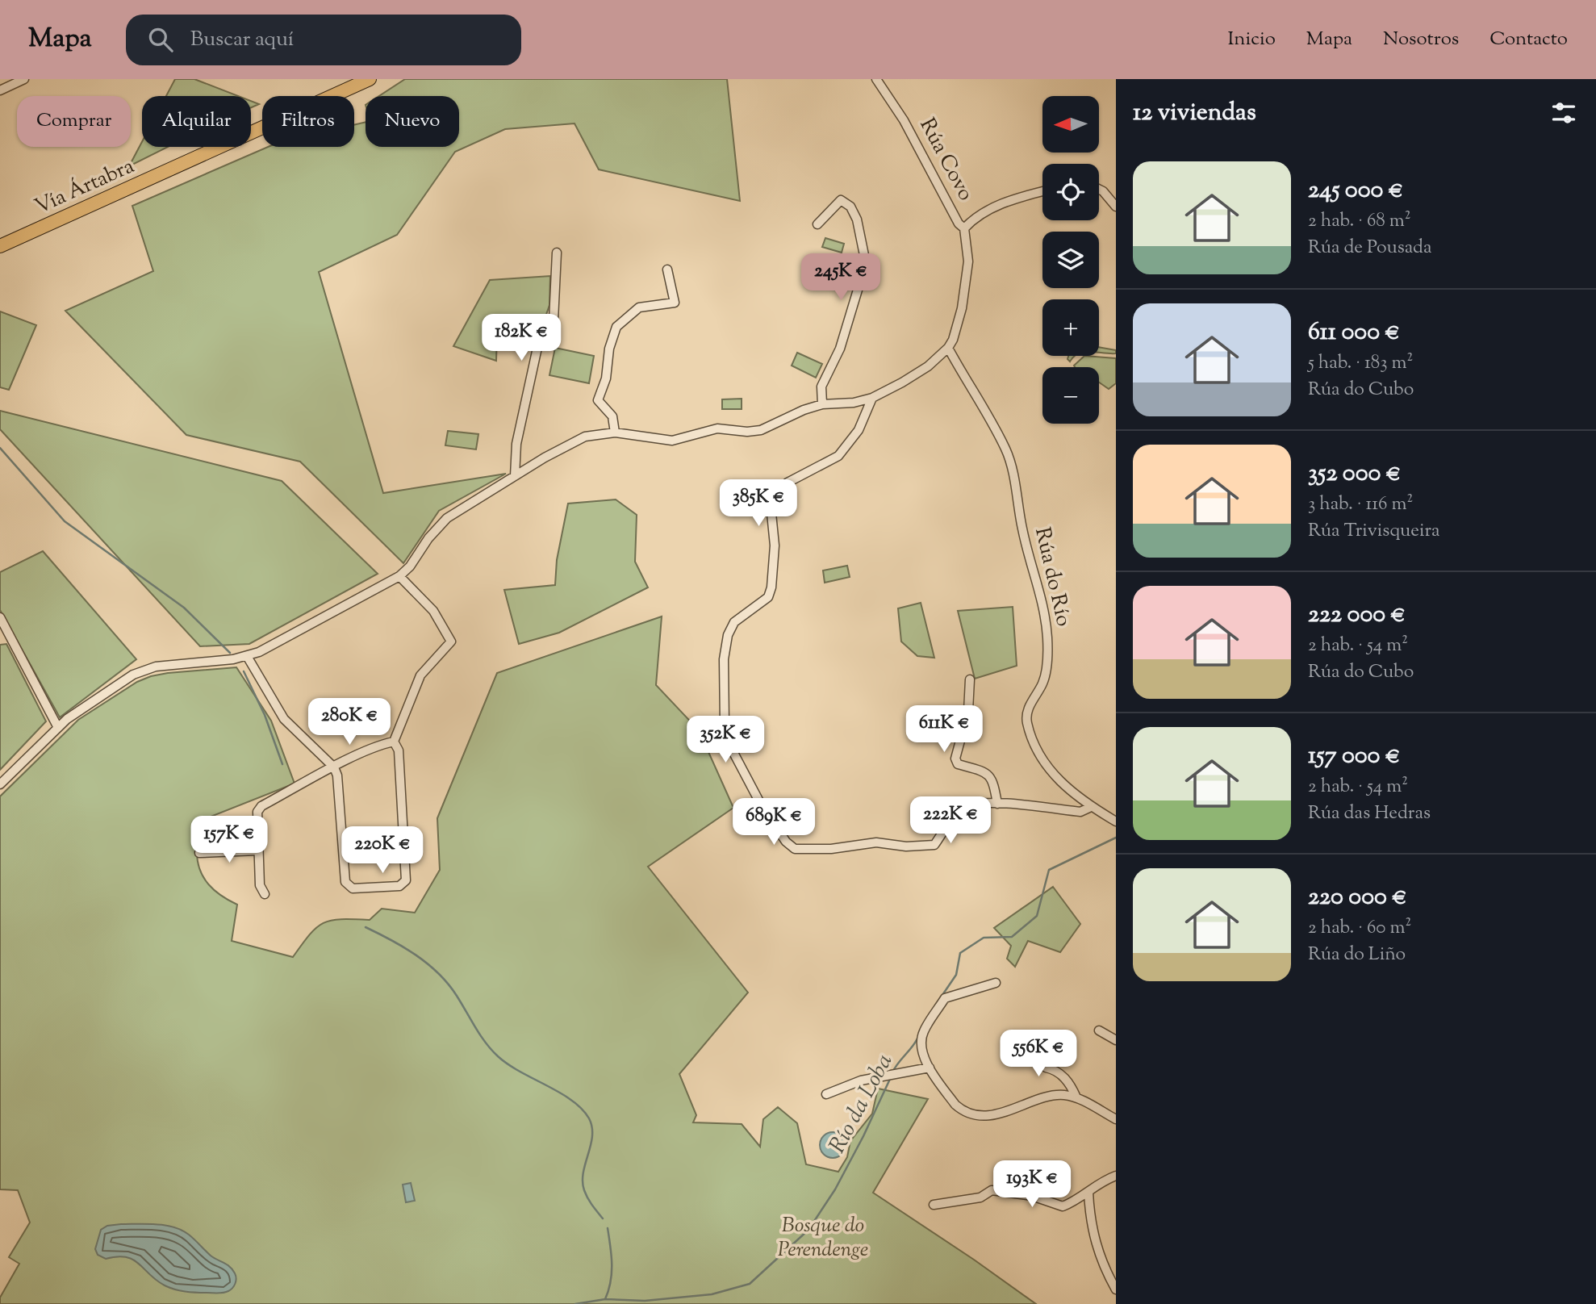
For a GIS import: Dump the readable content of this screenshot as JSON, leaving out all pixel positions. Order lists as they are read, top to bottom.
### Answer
{
  "streets": {
    "highway": ["Vía Ártabra"],
    "street": ["Rúa Covo", "Rúa do Río"]
  },
  "water": ["Río da Loba"],
  "parks": ["Bosque do Perendenge"],
  "north": "left",
  "page": {
    "header": "Mapa",
    "search": "Buscar aquí",
    "nav": [
      "Inicio",
      "Mapa",
      "Nosotros",
      "Contacto"
    ],
    "heading": "12 viviendas",
    "map_buttons": ["+", "−"],
    "chip": [
      "Comprar",
      "Alquilar",
      "Filtros",
      "Nuevo"
    ],
    "list": [
      {
        "name": "245 000 €",
        "note": "2 hab. · 68 m² · Rúa de Pousada"
      },
      {
        "name": "611 000 €",
        "note": "5 hab. · 183 m² · Rúa do Cubo"
      },
      {
        "name": "352 000 €",
        "note": "3 hab. · 116 m² · Rúa Trivisqueira"
      },
      {
        "name": "222 000 €",
        "note": "2 hab. · 54 m² · Rúa do Cubo"
      },
      {
        "name": "157 000 €",
        "note": "2 hab. · 54 m² · Rúa das Hedras"
      },
      {
        "name": "220 000 €",
        "note": "2 hab. · 60 m² · Rúa do Liño"
      }
    ],
    "price": [
      "245K €",
      "182K €",
      "385K €",
      "280K €",
      "611K €",
      "352K €",
      "222K €",
      "689K €",
      "157K €",
      "220K €",
      "556K €",
      "193K €"
    ]
  }
}
